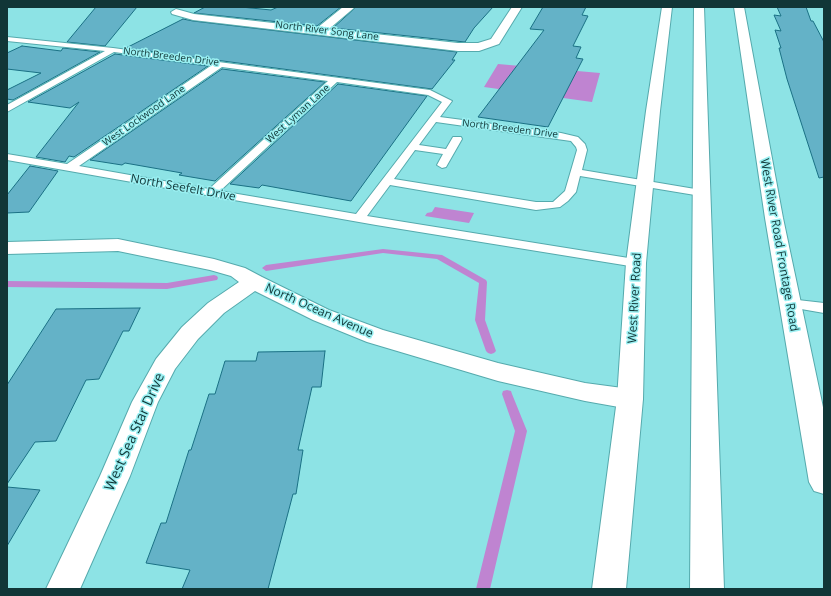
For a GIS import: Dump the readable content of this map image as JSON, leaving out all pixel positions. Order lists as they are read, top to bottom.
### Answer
{
  "streets": {
    "street": [
      "North River Song Lane",
      "West River Road Frontage Road",
      "West River Road",
      "North Ocean Avenue",
      "West Sea Star Drive"
    ],
    "lane": [
      "North Breeden Drive",
      "West Lyman Lane",
      "West Lockwood Lane",
      "North Seefelt Drive"
    ]
  },
  "crossings": [
    ["North Breeden Drive", "West Lyman Lane"],
    ["North Breeden Drive", "West Lockwood Lane"],
    ["West Lyman Lane", "North Seefelt Drive"],
    ["West Lockwood Lane", "North Seefelt Drive"],
    ["North Seefelt Drive", "West River Road"],
    ["West River Road", "North Ocean Avenue"],
    ["North Ocean Avenue", "West Sea Star Drive"]
  ]
}
